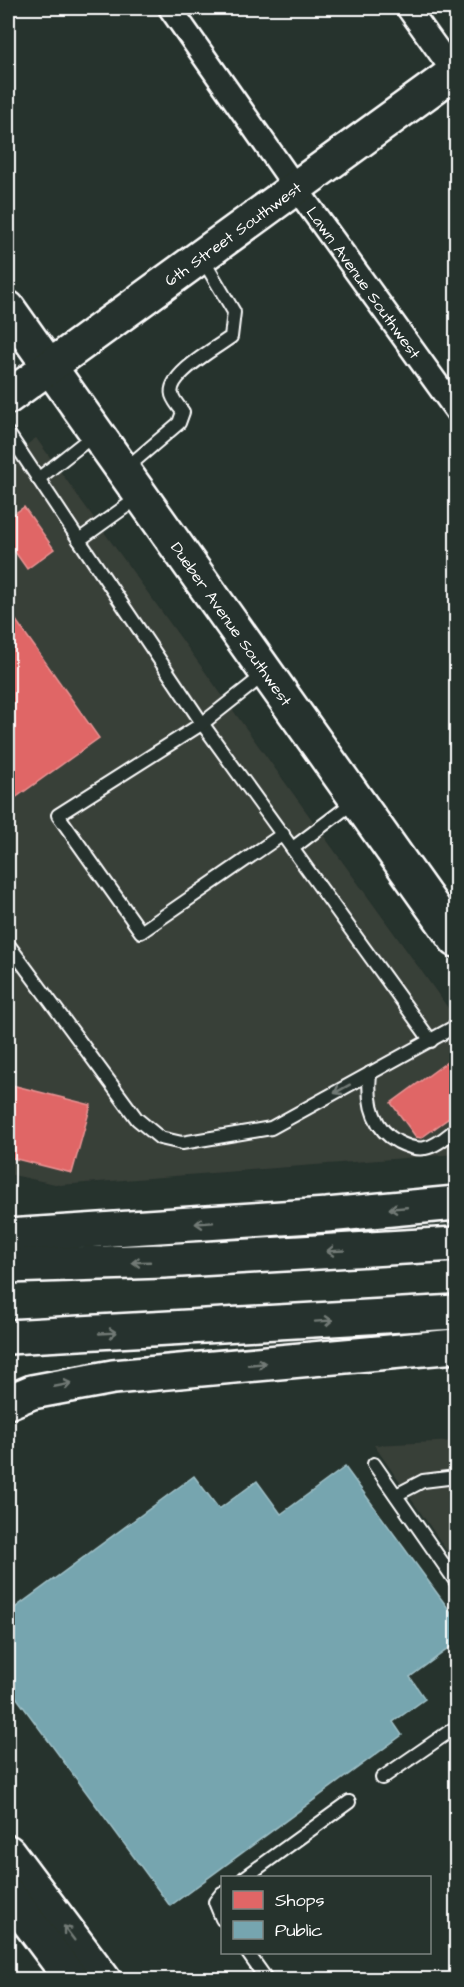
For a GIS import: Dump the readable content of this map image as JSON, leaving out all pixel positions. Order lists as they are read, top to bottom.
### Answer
{
  "streets": {
    "main road": ["6th Street Southwest", "Dueber Avenue Southwest"],
    "street": ["Lawn Avenue Southwest"]
  },
  "crossings": [
    ["6th Street Southwest", "Lawn Avenue Southwest"],
    ["6th Street Southwest", "Dueber Avenue Southwest"]
  ],
  "legend": ["Shops", "Public"]
}
